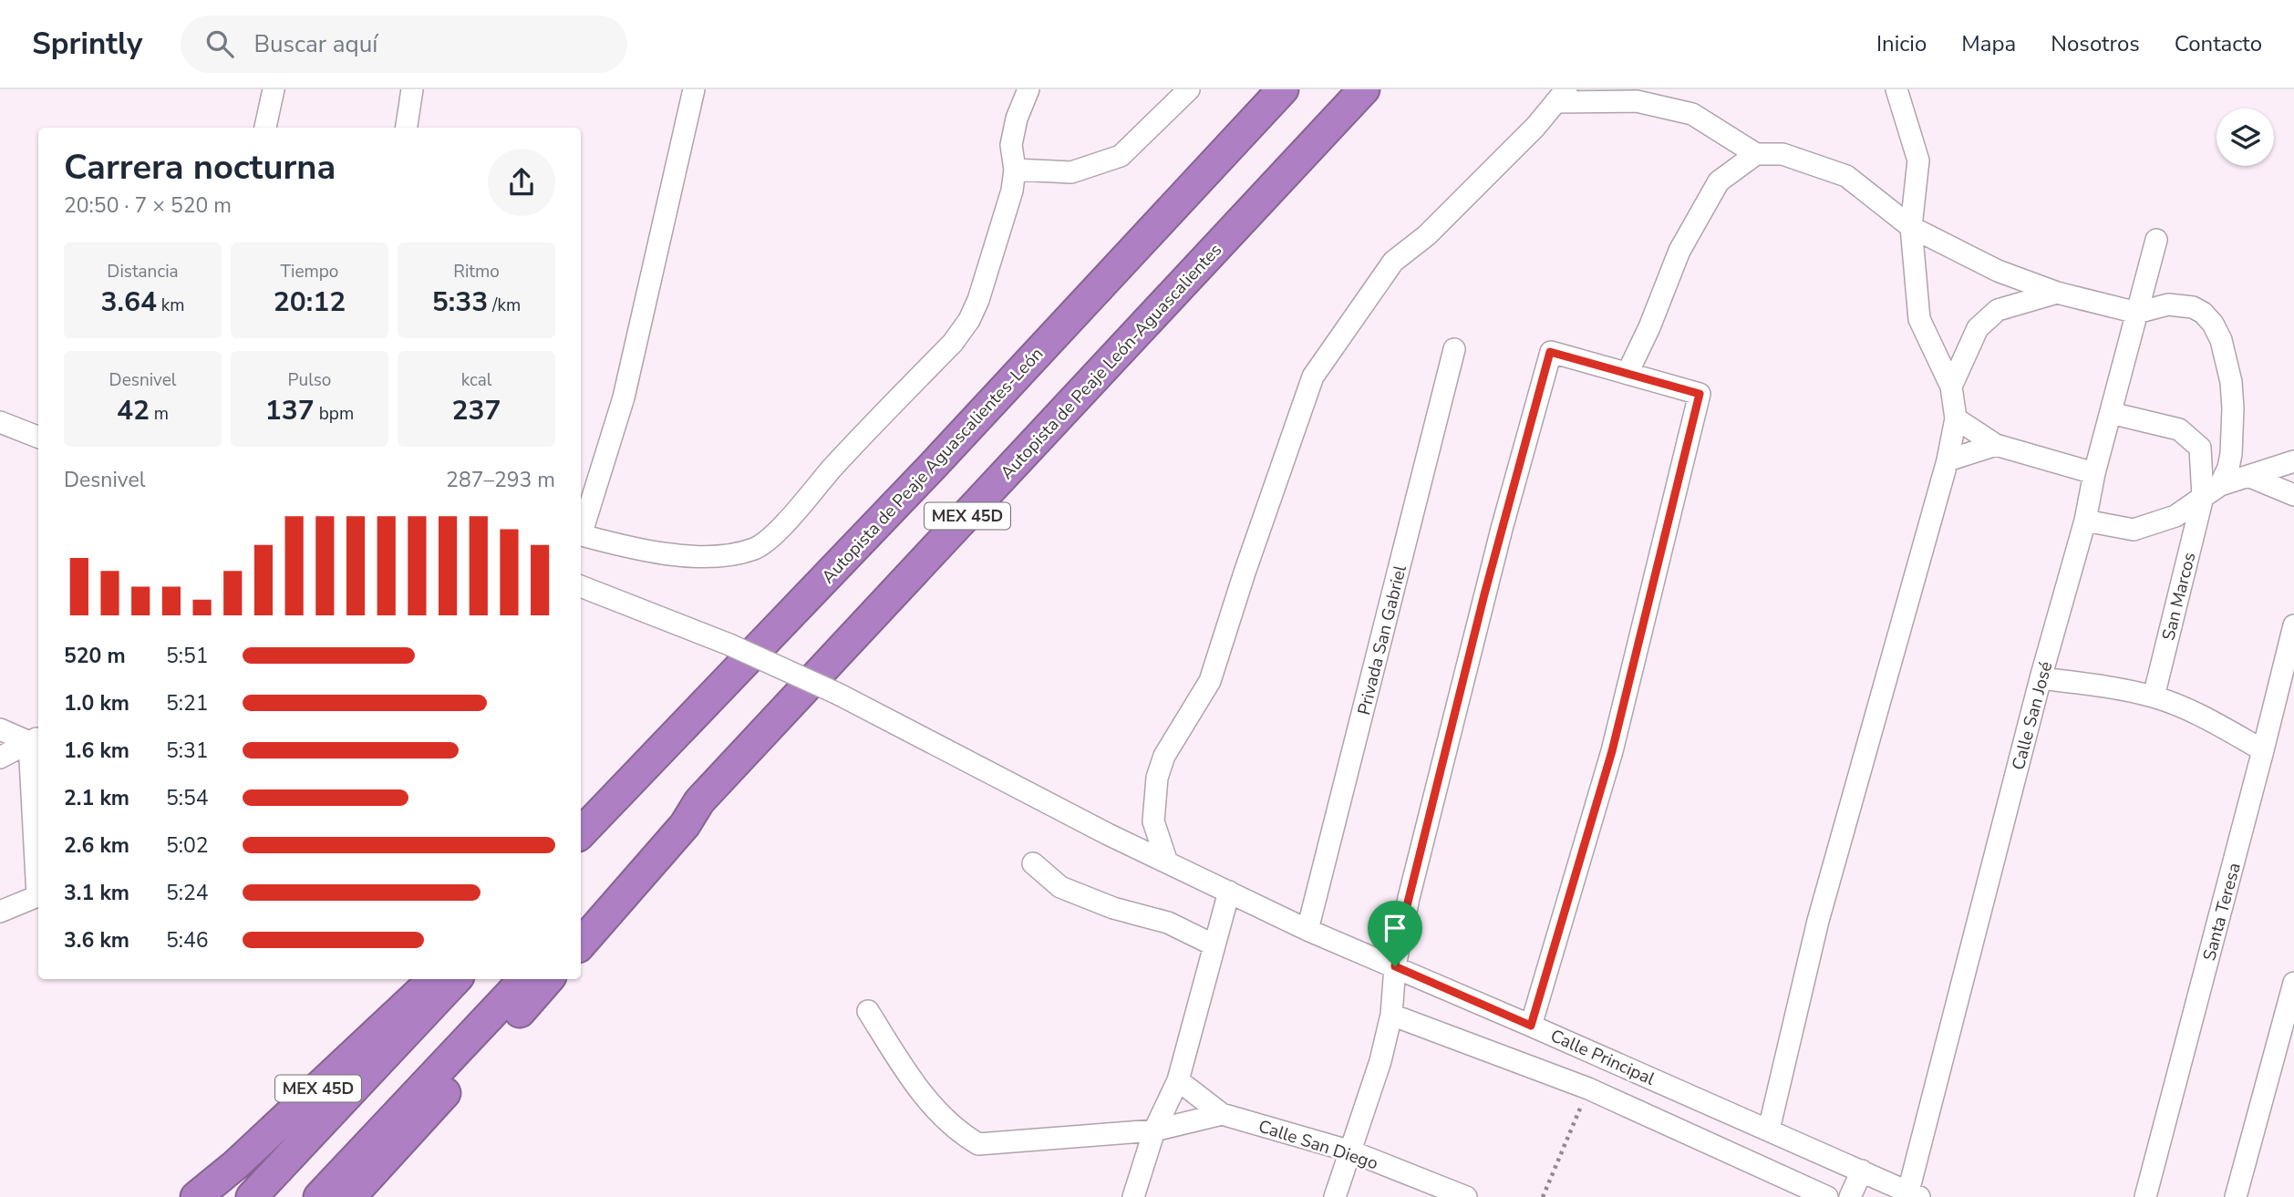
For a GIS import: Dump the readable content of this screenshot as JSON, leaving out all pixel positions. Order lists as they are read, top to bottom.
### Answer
{
  "streets": {
    "highway": ["Autopista de Peaje León-Aguascalientes", "Autopista de Peaje Aguascalientes-León", "MEX 45D"],
    "street": [
      "San Marcos",
      "Privada San Gabriel",
      "Calle San José",
      "Santa Teresa",
      "Calle Principal",
      "Calle San Diego"
    ]
  },
  "crossings": [
    ["San Marcos", "Calle San José"],
    ["Privada San Gabriel", "Calle Principal"],
    ["Calle San José", "Calle Principal"]
  ],
  "page": {
    "header": "Sprintly",
    "search": "Buscar aquí",
    "nav": [
      "Inicio",
      "Mapa",
      "Nosotros",
      "Contacto"
    ],
    "heading": ["Carrera nocturna", "20:50 · 7 × 520 m"],
    "stats": [
      ["Distancia", "3.64 km"],
      ["Tiempo", "20:12"],
      ["Ritmo", "5:33 /km"],
      ["Desnivel", "42 m"],
      ["Pulso", "137 bpm"],
      ["kcal", "237"]
    ],
    "chart": ["Desnivel", "287–293 m"],
    "list": [
      {
        "name": "520 m",
        "note": "5:51"
      },
      {
        "name": "1.0 km",
        "note": "5:21"
      },
      {
        "name": "1.6 km",
        "note": "5:31"
      },
      {
        "name": "2.1 km",
        "note": "5:54"
      },
      {
        "name": "2.6 km",
        "note": "5:02"
      },
      {
        "name": "3.1 km",
        "note": "5:24"
      },
      {
        "name": "3.6 km",
        "note": "5:46"
      }
    ]
  }
}
